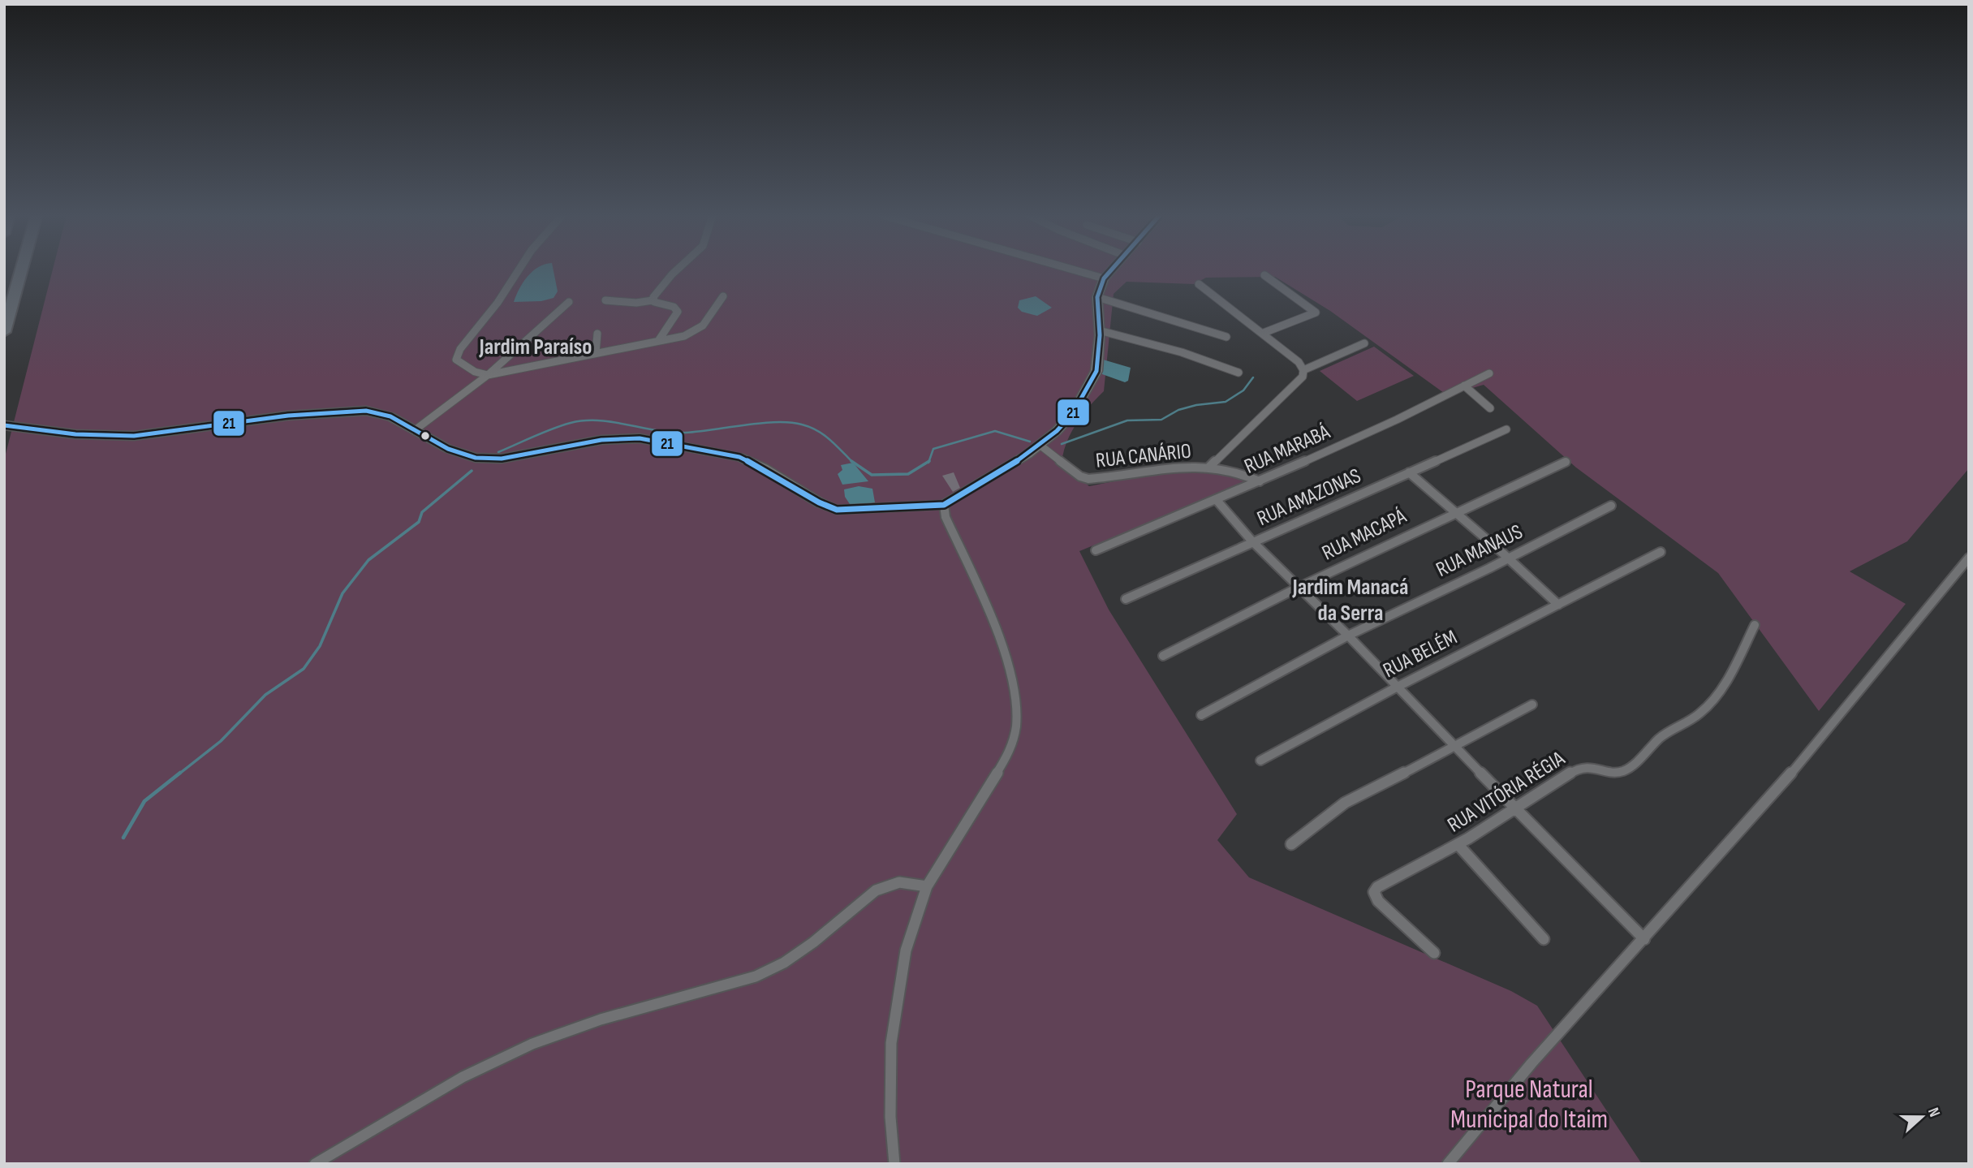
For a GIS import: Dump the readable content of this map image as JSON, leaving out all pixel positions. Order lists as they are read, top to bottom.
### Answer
{
  "streets": {
    "street": [
      "RUA MARABÁ",
      "RUA CANÁRIO",
      "RUA AMAZONAS",
      "RUA MACAPÁ",
      "RUA MANAUS",
      "RUA BELÉM",
      "RUA VITÓRIA RÉGIA"
    ]
  },
  "crossings": [
    ["RUA MARABÁ", "RUA CANÁRIO"]
  ],
  "districts": ["Jardim Paraíso", "Jardim Manacá da Serra"],
  "parks": ["Parque Natural Municipal do Itaim"],
  "lines": ["transit line 21"],
  "north": "right"
}
